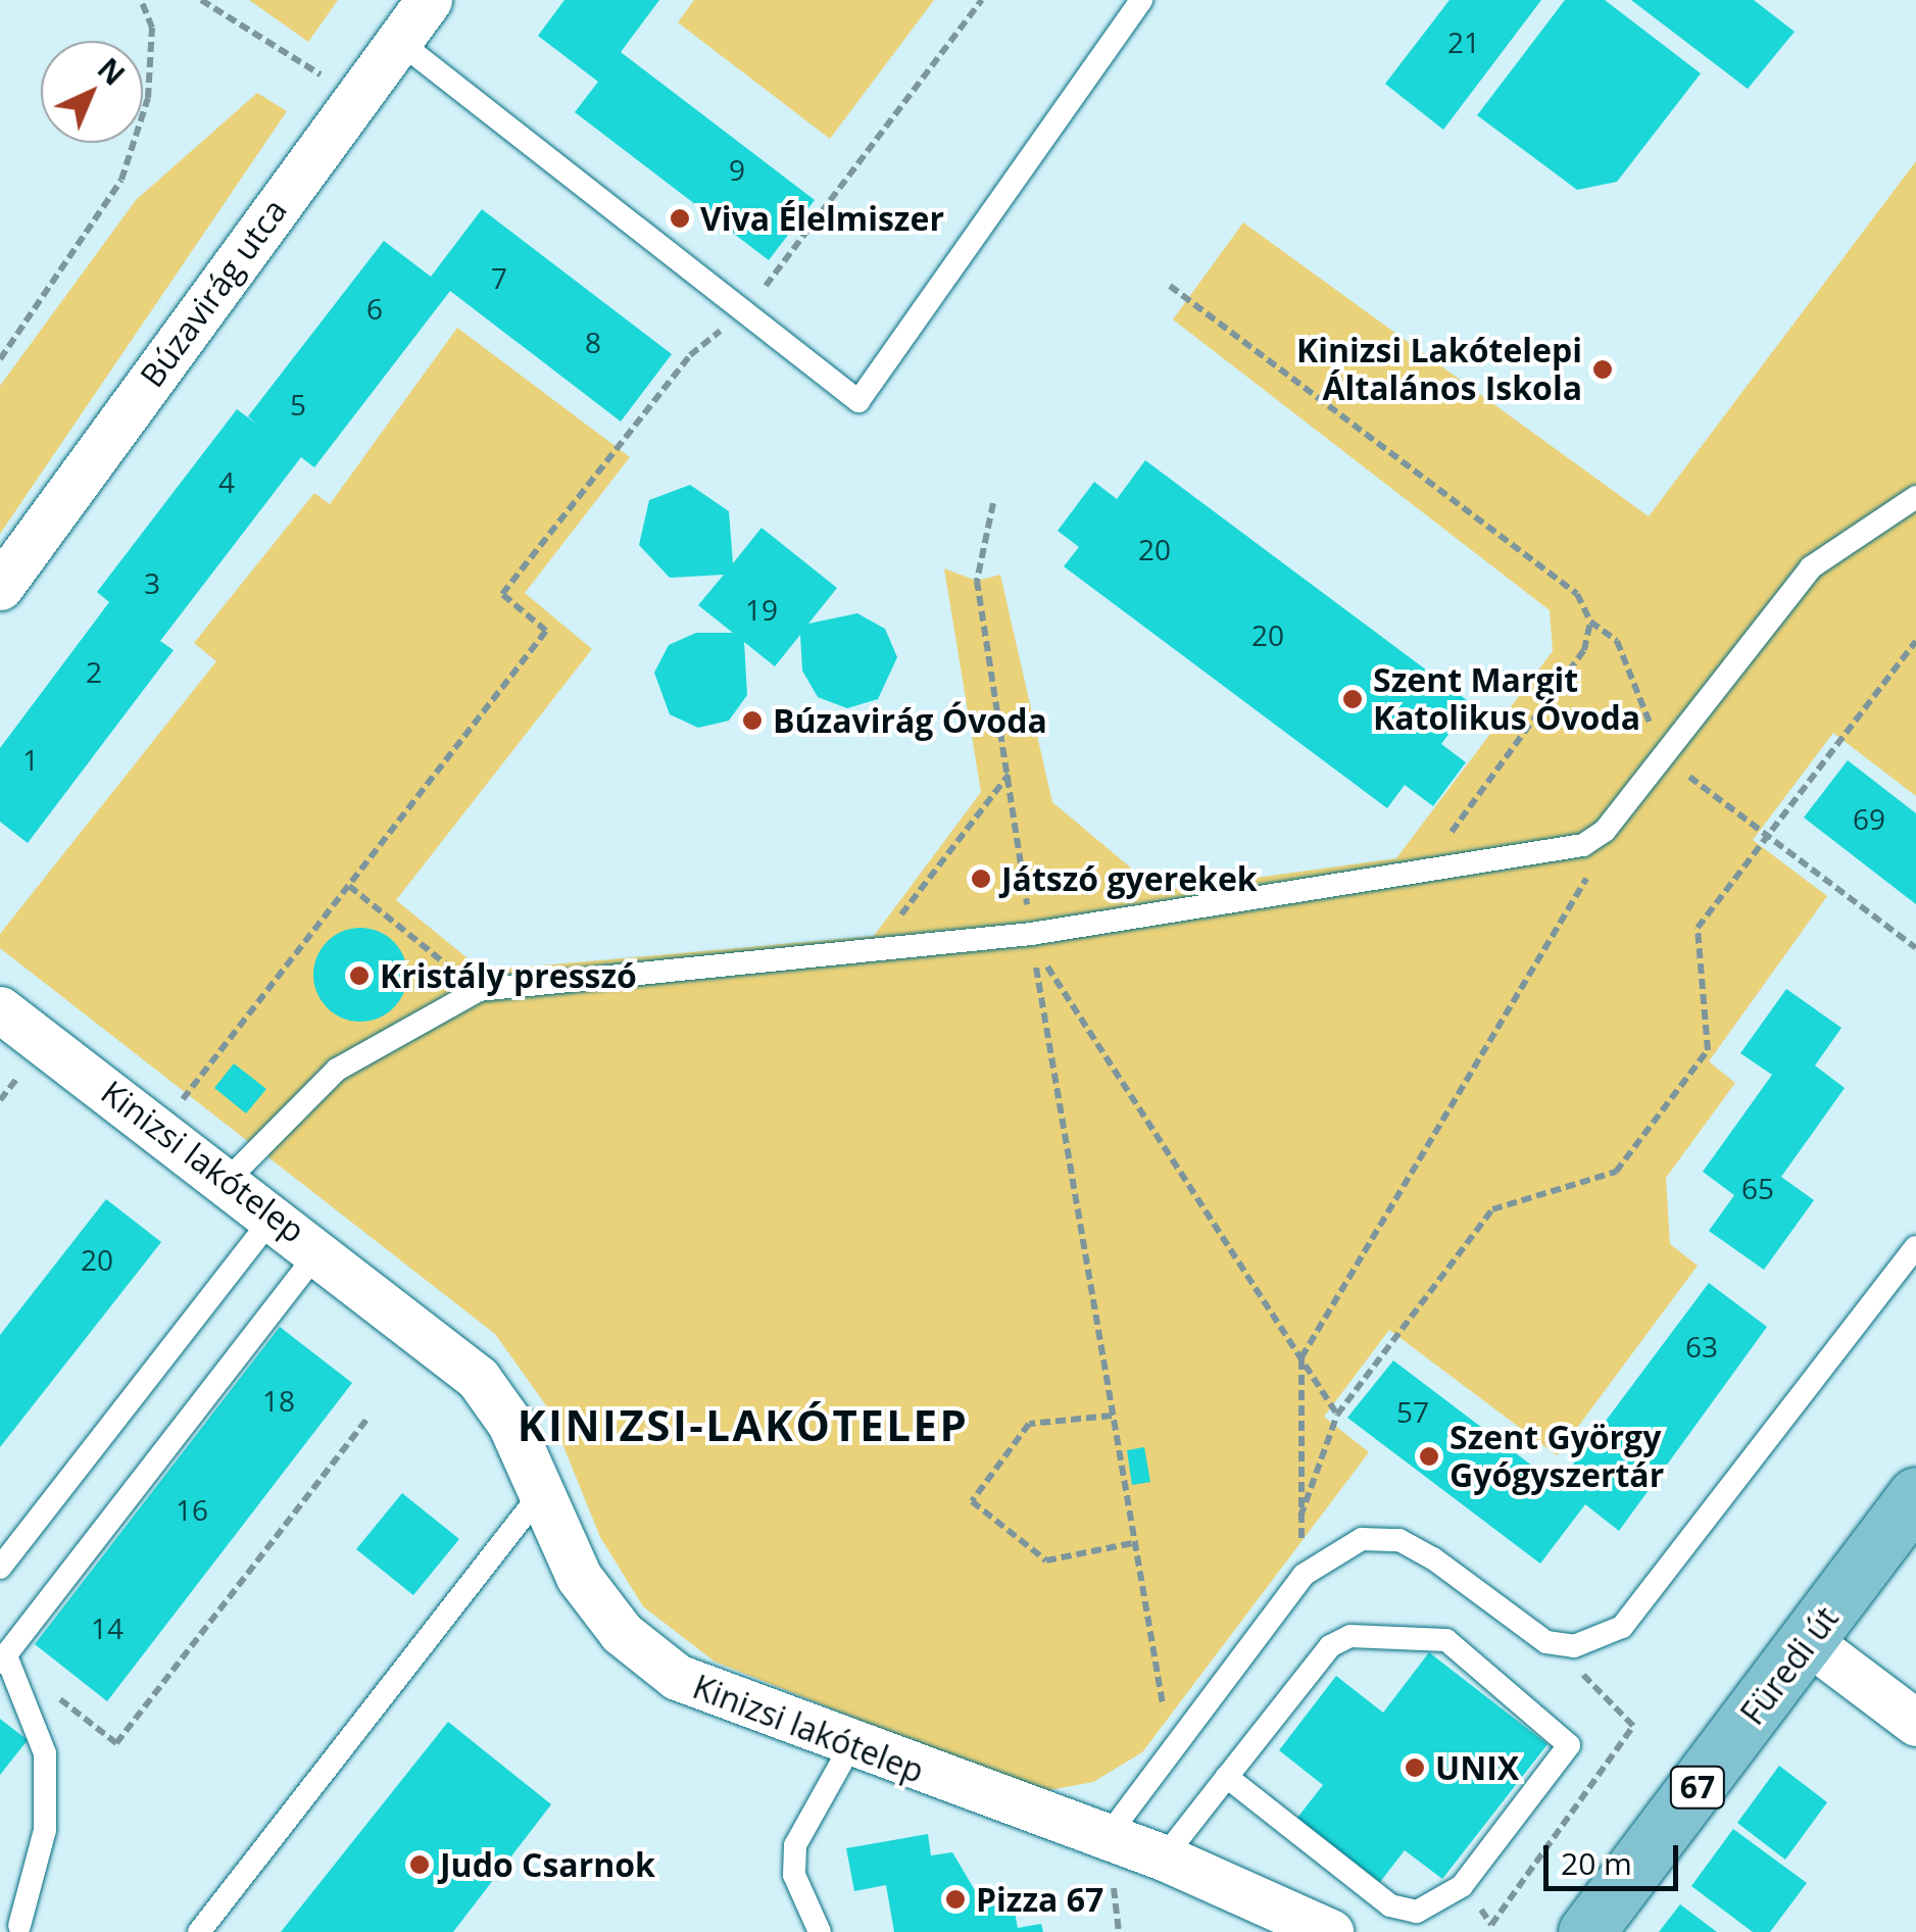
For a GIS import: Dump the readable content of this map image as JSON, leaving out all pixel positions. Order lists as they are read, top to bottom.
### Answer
{
  "streets": {
    "main road": ["Füredi út", "67"],
    "street": ["Búzavirág utca", "Kinizsi lakótelep"]
  },
  "districts": ["KINIZSI-LAKÓTELEP"],
  "places": [
    "Viva Élelmiszer",
    "Kinizsi Lakótelepi Általános Iskola",
    "Szent Margit Katolikus Óvoda",
    "Búzavirág Óvoda",
    "Játszó gyerekek",
    "Kristály presszó",
    "Szent György Gyógyszertár",
    "UNIX",
    "Judo Csarnok",
    "Pizza 67"
  ],
  "house_numbers": [
    "21",
    "9",
    "7",
    "6",
    "8",
    "5",
    "4",
    "20",
    "3",
    "19",
    "20",
    "2",
    "1",
    "69",
    "65",
    "20",
    "63",
    "18",
    "57",
    "16",
    "14"
  ],
  "scale_bar": "20 m",
  "north": "top right"
}
